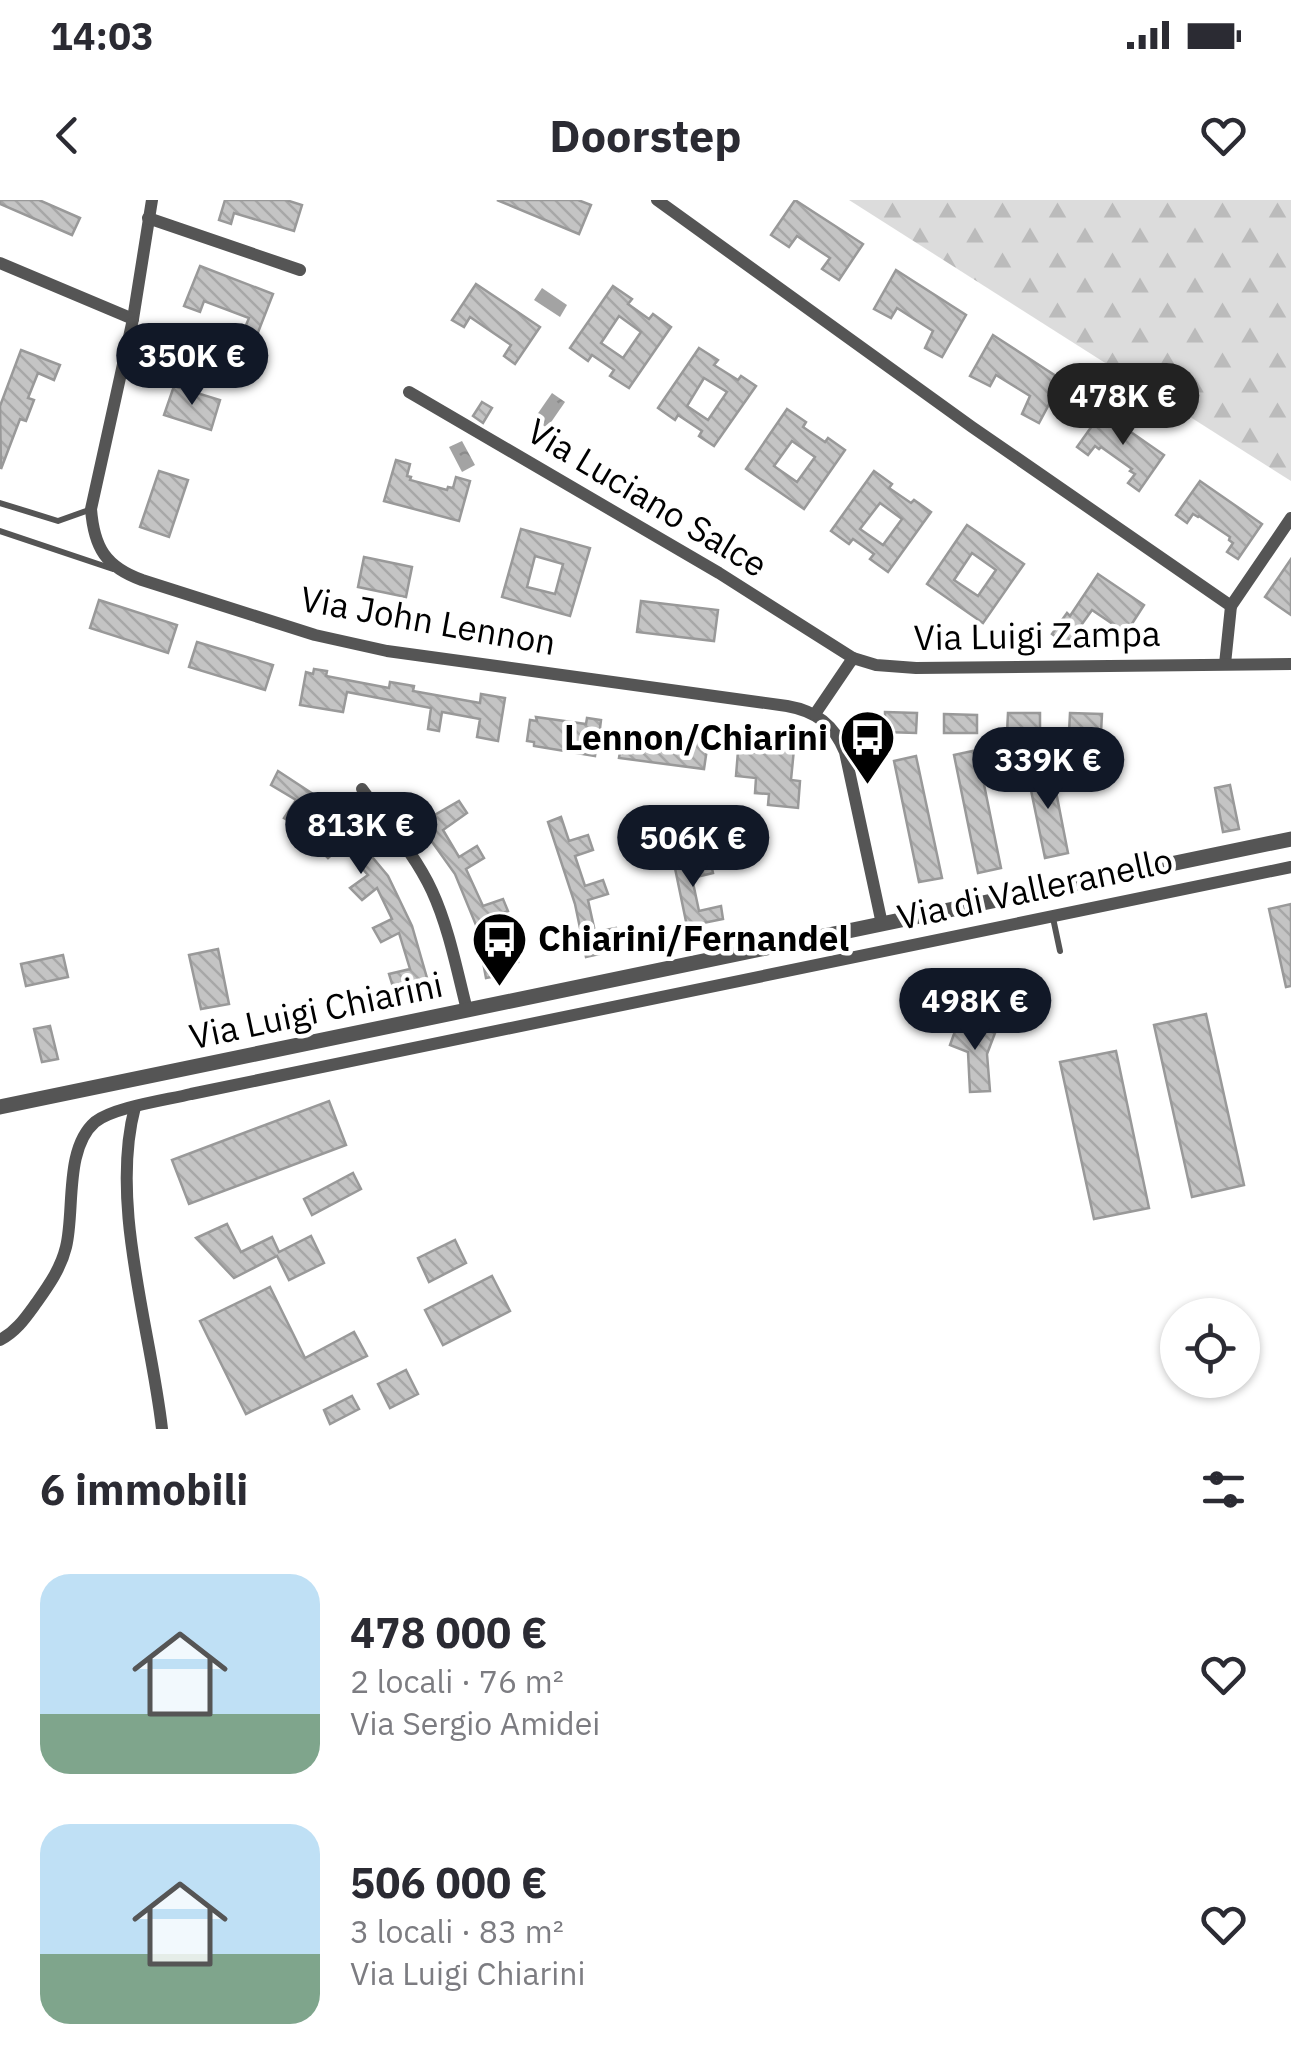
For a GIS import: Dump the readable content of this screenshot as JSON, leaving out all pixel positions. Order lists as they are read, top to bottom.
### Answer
{
  "streets": {
    "street": [
      "Via Luciano Salce",
      "Via John Lennon",
      "Via Luigi Zampa",
      "Via di Valleranello",
      "Via Luigi Chiarini"
    ]
  },
  "crossings": [
    ["Via Luciano Salce", "Via Luigi Zampa"]
  ],
  "places": {
    "bus stop": ["Lennon/Chiarini", "Chiarini/Fernandel"]
  },
  "page": {
    "status": "14:03",
    "header": "Doorstep",
    "price": [
      "350K €",
      "478K €",
      "339K €",
      "813K €",
      "506K €",
      "498K €"
    ],
    "heading": "6 immobili",
    "list": [
      {
        "name": "478 000 €",
        "note": "2 locali · 76 m² · Via Sergio Amidei"
      },
      {
        "name": "506 000 €",
        "note": "3 locali · 83 m² · Via Luigi Chiarini"
      }
    ]
  }
}
